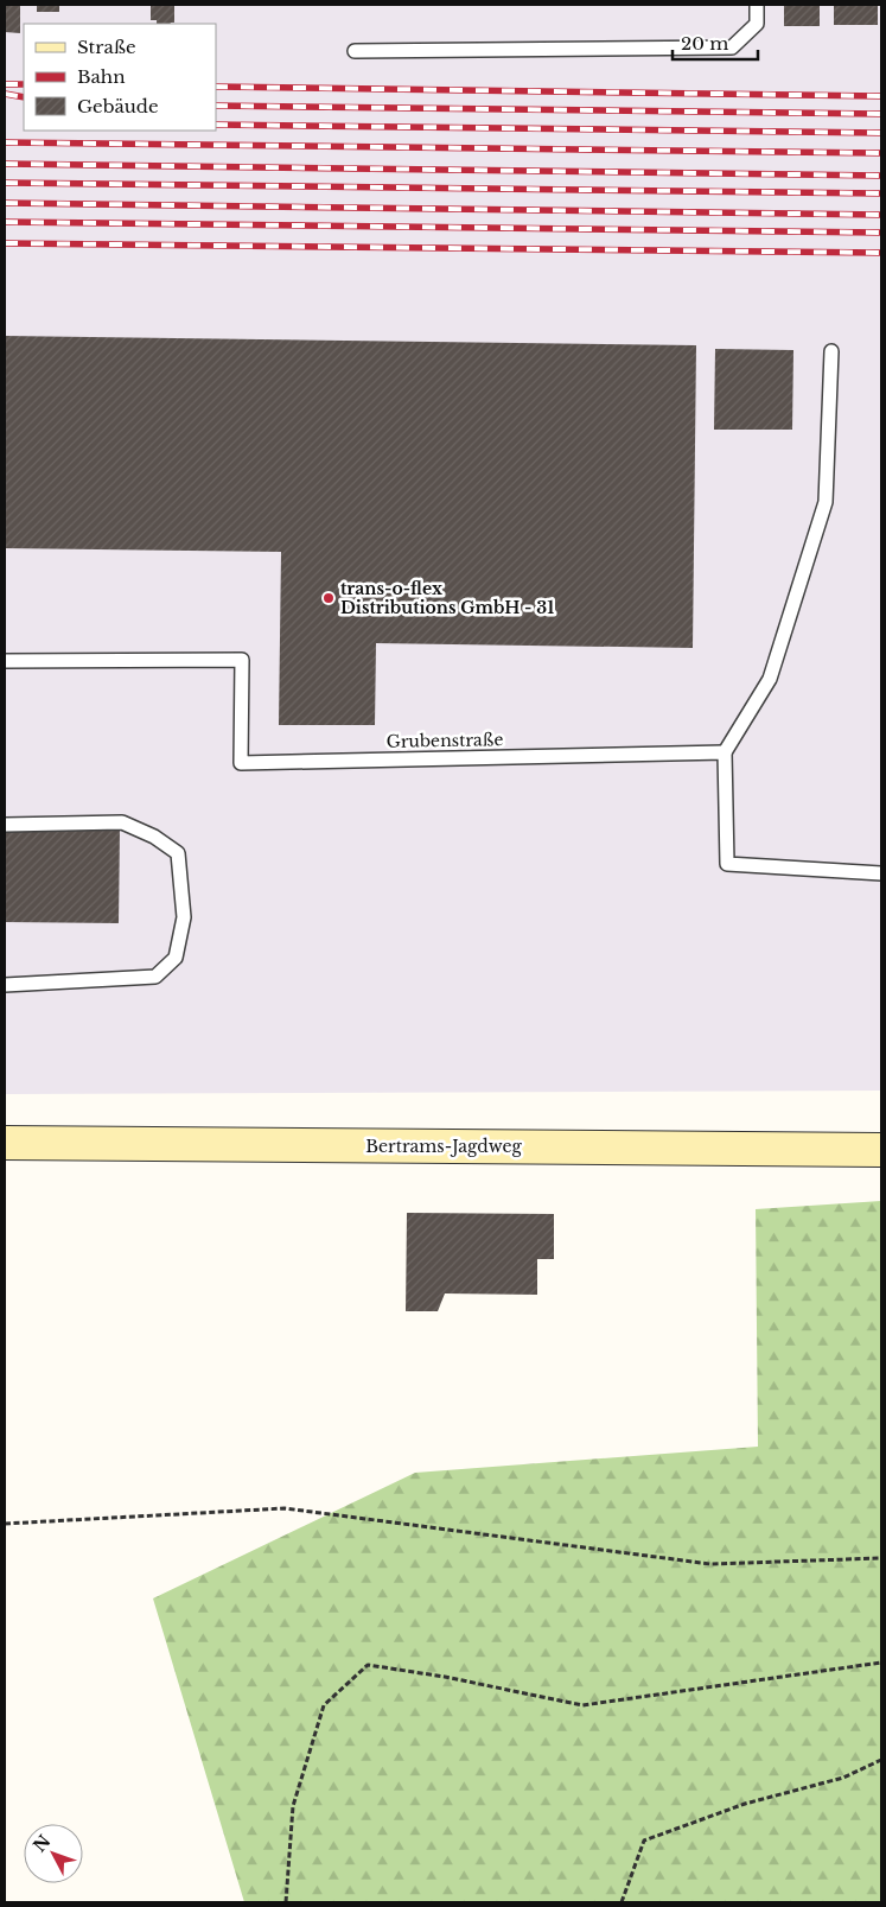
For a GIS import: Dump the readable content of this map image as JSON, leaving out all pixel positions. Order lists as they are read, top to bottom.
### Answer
{
  "streets": {
    "main road": ["Bertrams-Jagdweg"],
    "lane": ["Grubenstraße"]
  },
  "places": ["trans-o-flex Distributions GmbH - 31"],
  "legend": ["Straße", "Bahn", "Gebäude"],
  "scale_bar": "20 m",
  "north": "top left"
}
